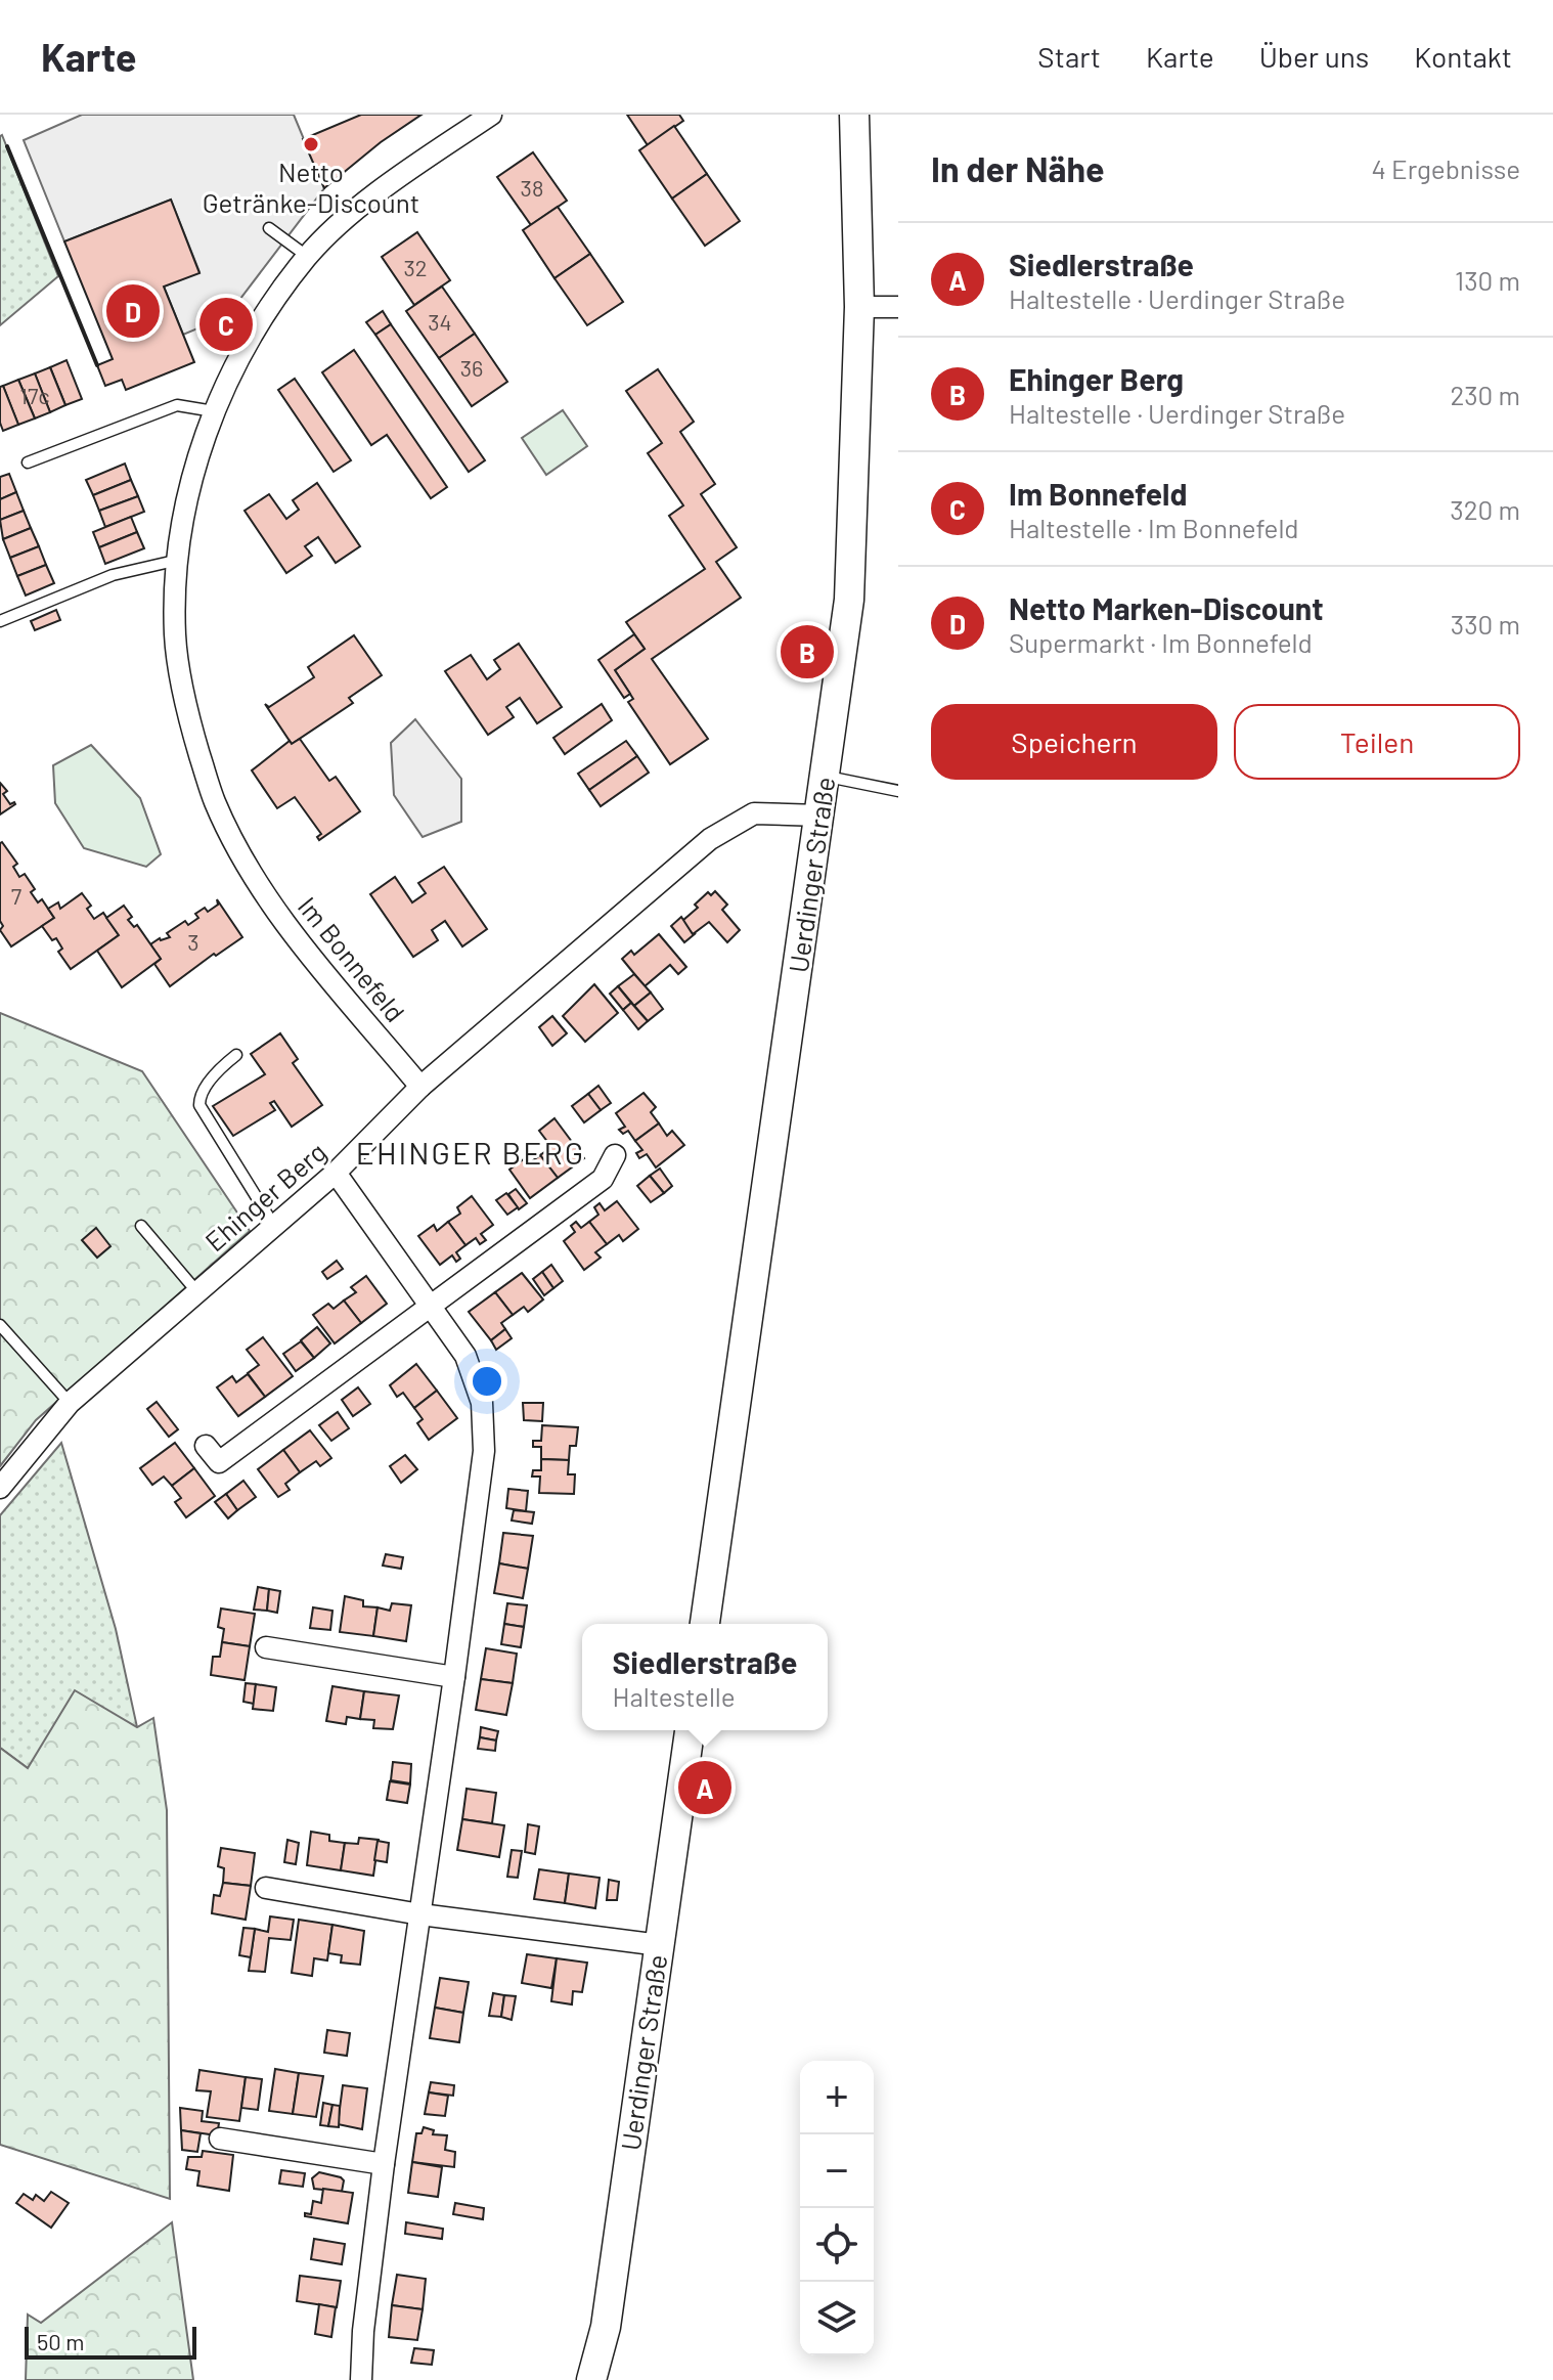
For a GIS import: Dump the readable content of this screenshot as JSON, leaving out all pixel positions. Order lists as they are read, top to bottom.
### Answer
{
  "streets": {
    "main road": ["Uerdinger Straße"],
    "street": ["Im Bonnefeld", "Ehinger Berg"]
  },
  "crossings": [
    ["Uerdinger Straße", "Ehinger Berg"],
    ["Im Bonnefeld", "Ehinger Berg"]
  ],
  "districts": ["EHINGER BERG"],
  "places": ["Netto Getränke-Discount"],
  "house_numbers": [
    "38",
    "32",
    "34",
    "36",
    "17c",
    "7",
    "3"
  ],
  "scale_bar": "50 m",
  "page": {
    "header": "Karte",
    "nav": [
      "Start",
      "Karte",
      "Über uns",
      "Kontakt"
    ],
    "heading": ["In der Nähe", "4 Ergebnisse"],
    "list": [
      {
        "mark": "A",
        "name": "Siedlerstraße",
        "note": "Haltestelle · Uerdinger Straße",
        "value": "130 m"
      },
      {
        "mark": "B",
        "name": "Ehinger Berg",
        "note": "Haltestelle · Uerdinger Straße",
        "value": "230 m"
      },
      {
        "mark": "C",
        "name": "Im Bonnefeld",
        "note": "Haltestelle · Im Bonnefeld",
        "value": "320 m"
      },
      {
        "mark": "D",
        "name": "Netto Marken-Discount",
        "note": "Supermarkt · Im Bonnefeld",
        "value": "330 m"
      }
    ],
    "pins": [
      "D",
      "C",
      "B",
      "A"
    ],
    "buttons": ["Speichern", "Teilen"],
    "popup": ["Siedlerstraße", "Haltestelle"],
    "map_buttons": ["+", "−"],
    "scale": "50 m"
  }
}
